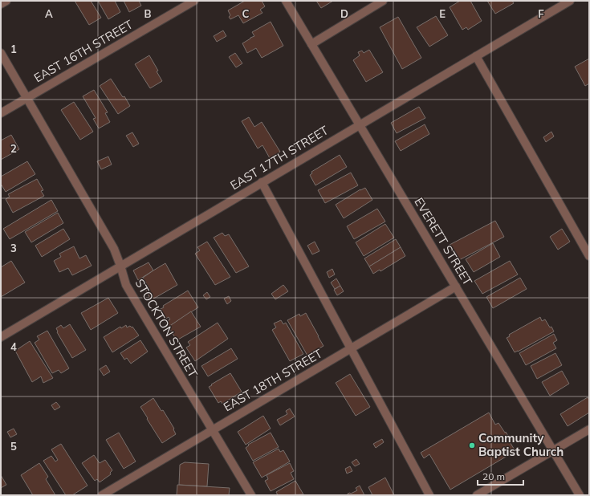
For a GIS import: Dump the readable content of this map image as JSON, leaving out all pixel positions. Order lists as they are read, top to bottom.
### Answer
{
  "streets": {
    "street": [
      "EAST 16TH STREET",
      "EAST 17TH STREET",
      "EVERETT STREET",
      "STOCKTON STREET",
      "EAST 18TH STREET"
    ]
  },
  "crossings": [
    ["EAST 16TH STREET", "STOCKTON STREET"],
    ["EAST 17TH STREET", "EVERETT STREET"],
    ["EAST 17TH STREET", "STOCKTON STREET"],
    ["EVERETT STREET", "EAST 18TH STREET"],
    ["STOCKTON STREET", "EAST 18TH STREET"]
  ],
  "places": ["Community Baptist Church"],
  "scale_bar": "20 m",
  "grid": {
    "columns": [
      "A",
      "B",
      "C",
      "D",
      "E",
      "F"
    ],
    "rows": [
      "1",
      "2",
      "3",
      "4",
      "5"
    ]
  }
}
